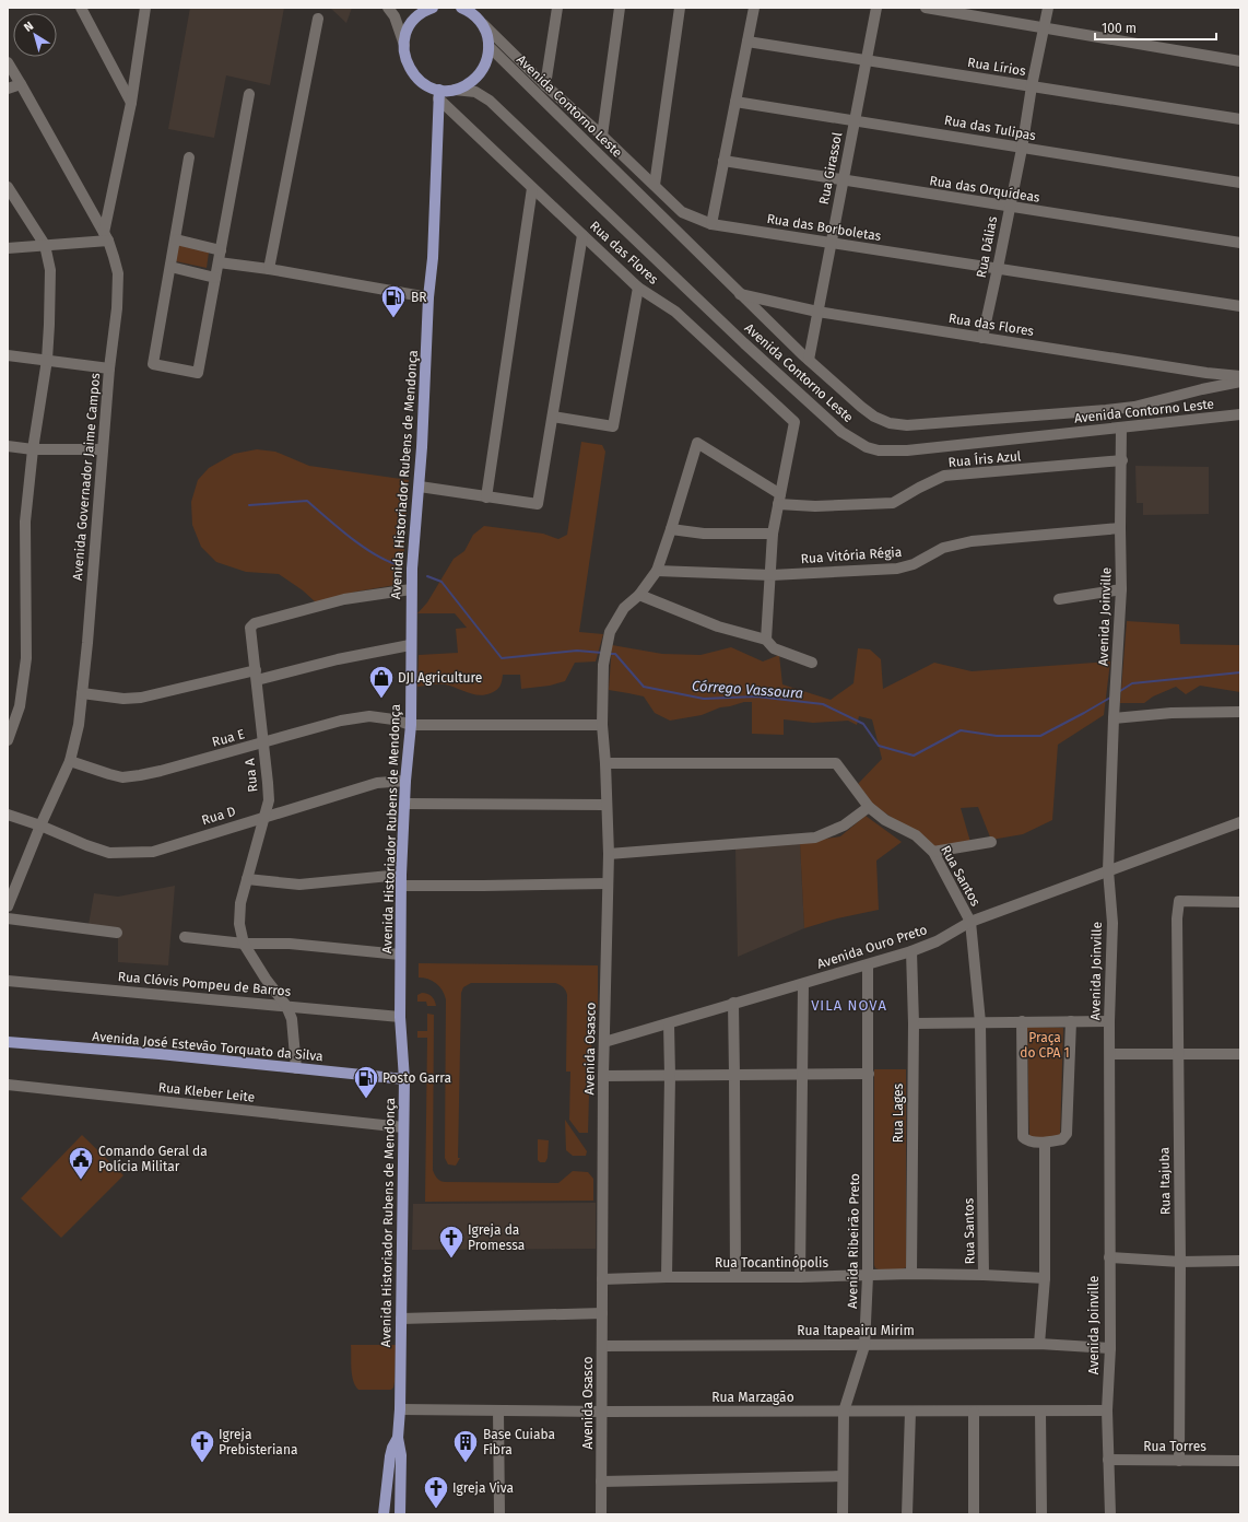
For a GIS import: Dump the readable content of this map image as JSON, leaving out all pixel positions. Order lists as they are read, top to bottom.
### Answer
{
  "streets": {
    "main road": ["Avenida Historiador Rubens de Mendonça", "Avenida José Estevão Torquato da Silva"],
    "street": [
      "Rua Lírios",
      "Avenida Contorno Leste",
      "Rua das Tulipas",
      "Rua Girassol",
      "Rua das Orquídeas",
      "Rua das Borboletas",
      "Rua Dálias",
      "Rua das Flores",
      "Rua Íris Azul",
      "Avenida Governador Jaime Campos",
      "Rua Vitória Régia",
      "Avenida Joinville",
      "Rua E",
      "Rua A",
      "Rua D",
      "Rua Santos",
      "Avenida Ouro Preto",
      "Rua Clóvis Pompeu de Barros",
      "Avenida Osasco",
      "Rua Kleber Leite",
      "Rua Lages",
      "Rua Itajuba",
      "Avenida Ribeirão Preto",
      "Rua Tocantinópolis",
      "Rua Itapeairu Mirim",
      "Rua Marzagão",
      "Rua Torres"
    ]
  },
  "crossings": [
    ["Rua Lírios", "Rua Girassol"],
    ["Rua Lírios", "Rua Dálias"],
    ["Avenida Contorno Leste", "Rua Girassol"],
    ["Avenida Contorno Leste", "Rua das Flores"],
    ["Avenida Contorno Leste", "Avenida Joinville"],
    ["Rua das Tulipas", "Rua Girassol"],
    ["Rua das Tulipas", "Rua Dálias"],
    ["Rua Girassol", "Rua das Orquídeas"],
    ["Rua Girassol", "Rua das Borboletas"],
    ["Rua Girassol", "Rua das Flores"],
    ["Rua das Orquídeas", "Rua Dálias"],
    ["Rua das Borboletas", "Rua Dálias"],
    ["Rua Dálias", "Rua das Flores"],
    ["Rua das Flores", "Rua Íris Azul"],
    ["Rua das Flores", "Avenida Historiador Rubens de Mendonça"],
    ["Rua Íris Azul", "Avenida Joinville"],
    ["Rua Íris Azul", "Avenida Osasco"],
    ["Avenida Historiador Rubens de Mendonça", "Rua E"],
    ["Avenida Historiador Rubens de Mendonça", "Rua A"],
    ["Avenida Historiador Rubens de Mendonça", "Rua D"],
    ["Avenida Historiador Rubens de Mendonça", "Rua Clóvis Pompeu de Barros"],
    ["Avenida Historiador Rubens de Mendonça", "Avenida José Estevão Torquato da Silva"],
    ["Avenida Historiador Rubens de Mendonça", "Rua Kleber Leite"],
    ["Avenida Historiador Rubens de Mendonça", "Rua Marzagão"],
    ["Avenida Governador Jaime Campos", "Rua E"],
    ["Avenida Governador Jaime Campos", "Rua D"],
    ["Rua Vitória Régia", "Avenida Joinville"],
    ["Rua Vitória Régia", "Avenida Osasco"],
    ["Avenida Joinville", "Avenida Ouro Preto"],
    ["Avenida Joinville", "Rua Itapeairu Mirim"],
    ["Avenida Joinville", "Rua Marzagão"],
    ["Avenida Joinville", "Rua Torres"],
    ["Rua E", "Rua A"],
    ["Rua E", "Avenida Osasco"],
    ["Rua A", "Rua D"],
    ["Rua A", "Rua Clóvis Pompeu de Barros"],
    ["Rua A", "Avenida José Estevão Torquato da Silva"],
    ["Rua Santos", "Avenida Ouro Preto"],
    ["Rua Santos", "Avenida Osasco"],
    ["Rua Santos", "Rua Tocantinópolis"],
    ["Avenida Ouro Preto", "Avenida Osasco"],
    ["Avenida Ouro Preto", "Rua Lages"],
    ["Avenida Ouro Preto", "Avenida Ribeirão Preto"],
    ["Avenida Osasco", "Rua Tocantinópolis"],
    ["Avenida Osasco", "Rua Itapeairu Mirim"],
    ["Avenida Osasco", "Rua Marzagão"],
    ["Rua Lages", "Rua Tocantinópolis"],
    ["Rua Itajuba", "Rua Torres"],
    ["Avenida Ribeirão Preto", "Rua Tocantinópolis"],
    ["Avenida Ribeirão Preto", "Rua Itapeairu Mirim"],
    ["Avenida Ribeirão Preto", "Rua Marzagão"]
  ],
  "districts": ["VILA NOVA"],
  "water": ["Córrego Vassoura"],
  "parks": ["Praça do CPA 1"],
  "places": {
    "fuel station": ["BR", "Posto Garra"],
    "shop": ["DJI Agriculture"],
    "public building": ["Comando Geral da Polícia Militar"],
    "church": ["Igreja da Promessa", "Igreja Prebisteriana", "Igreja Viva"],
    "building": ["Base Cuiaba Fibra"]
  },
  "scale_bar": "100 m",
  "north": "top left"
}
